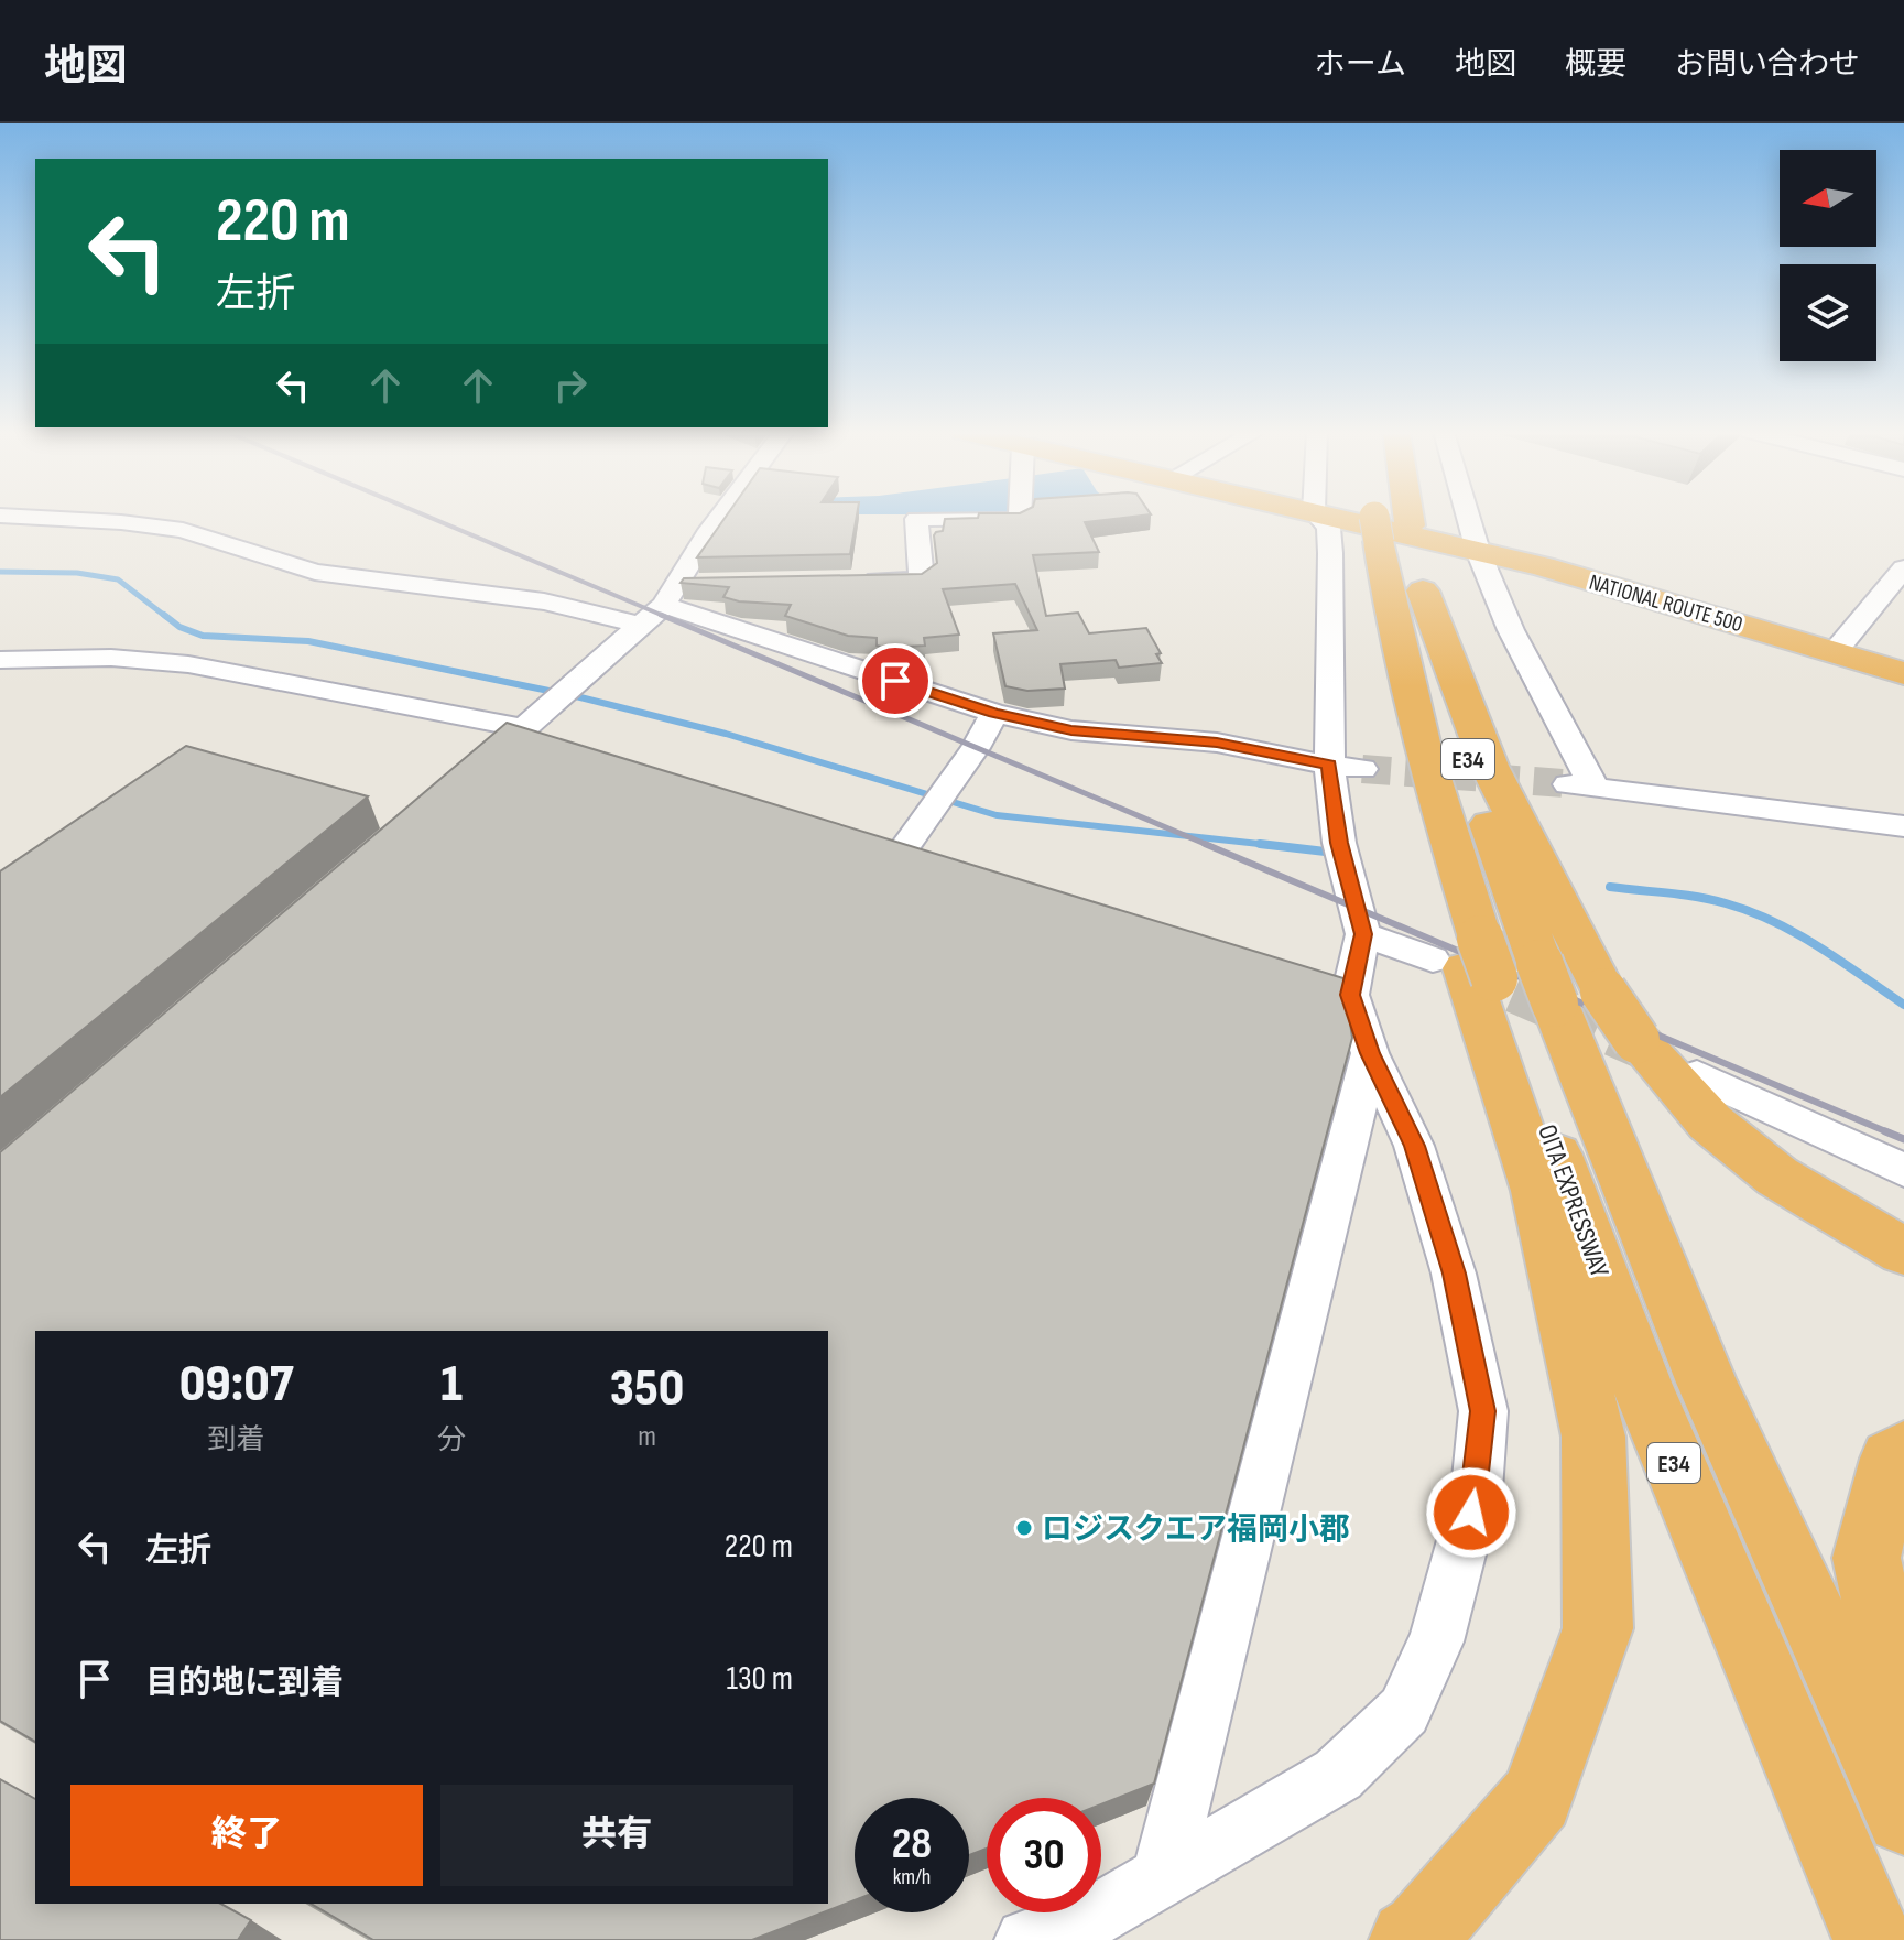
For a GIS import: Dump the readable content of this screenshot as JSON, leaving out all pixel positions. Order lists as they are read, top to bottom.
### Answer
{
  "streets": {
    "highway": ["NATIONAL ROUTE 500", "E34", "OITA EXPRESSWAY"]
  },
  "places": ["ロジスクエア福岡小郡"],
  "north": "left",
  "page": {
    "header": "地図",
    "nav": [
      "ホーム",
      "地図",
      "概要",
      "お問い合わせ"
    ],
    "turn": ["220 m", "左折"],
    "eta": [
      "09:07",
      "到着",
      "1",
      "分",
      "350",
      "m"
    ],
    "list": [
      {
        "name": "左折",
        "value": "220 m"
      },
      {
        "name": "目的地に到着",
        "value": "130 m"
      }
    ],
    "buttons": ["終了", "共有"],
    "speed": "28 km/h",
    "limit": "30"
  }
}
